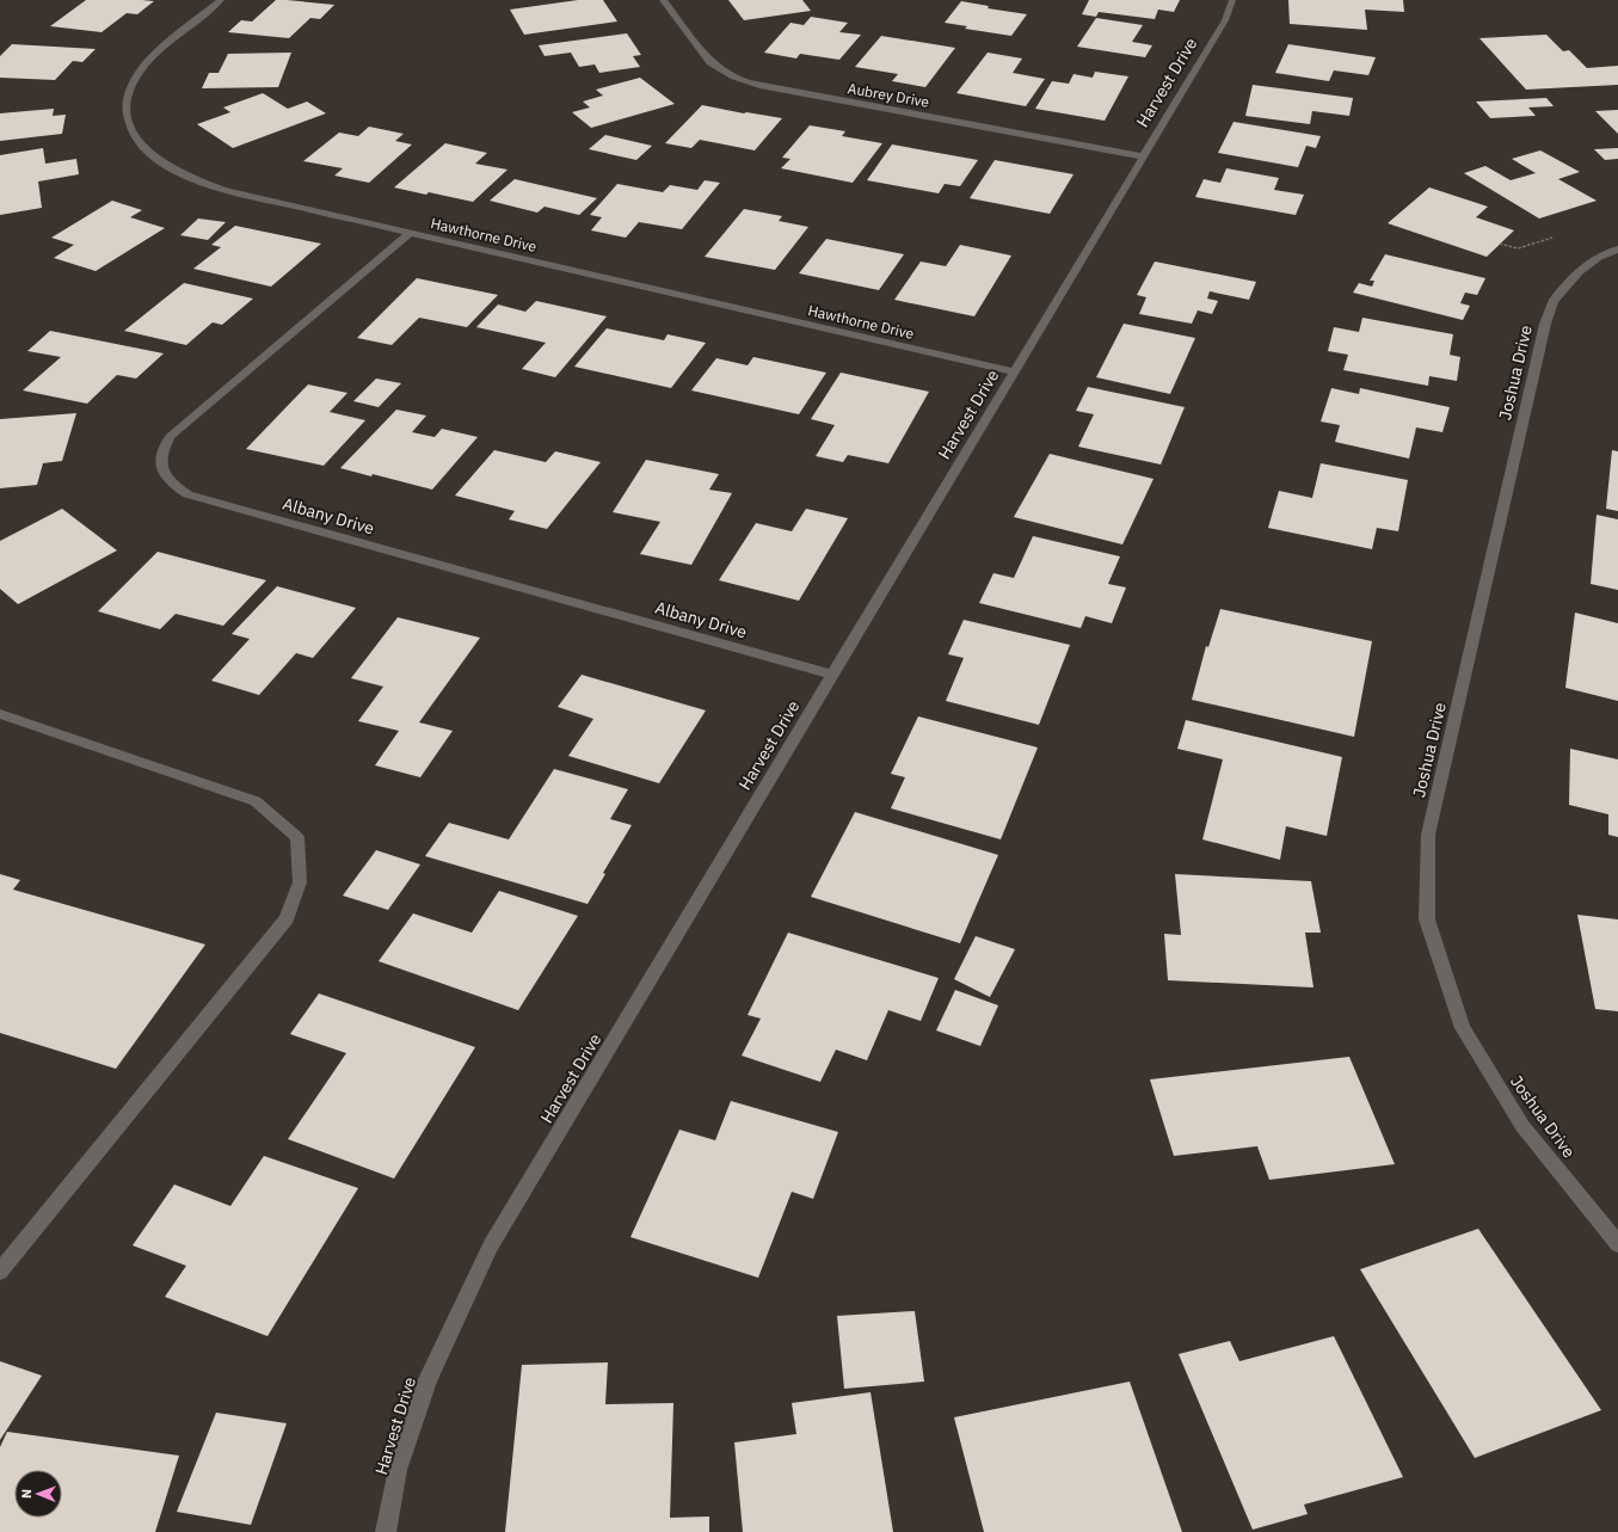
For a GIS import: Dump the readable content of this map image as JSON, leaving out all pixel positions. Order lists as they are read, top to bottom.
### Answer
{
  "streets": {
    "street": [
      "Harvest Drive",
      "Aubrey Drive",
      "Hawthorne Drive",
      "Joshua Drive",
      "Albany Drive"
    ]
  },
  "crossings": [
    ["Harvest Drive", "Aubrey Drive"],
    ["Harvest Drive", "Hawthorne Drive"],
    ["Harvest Drive", "Albany Drive"],
    ["Hawthorne Drive", "Albany Drive"]
  ],
  "north": "left"
}
